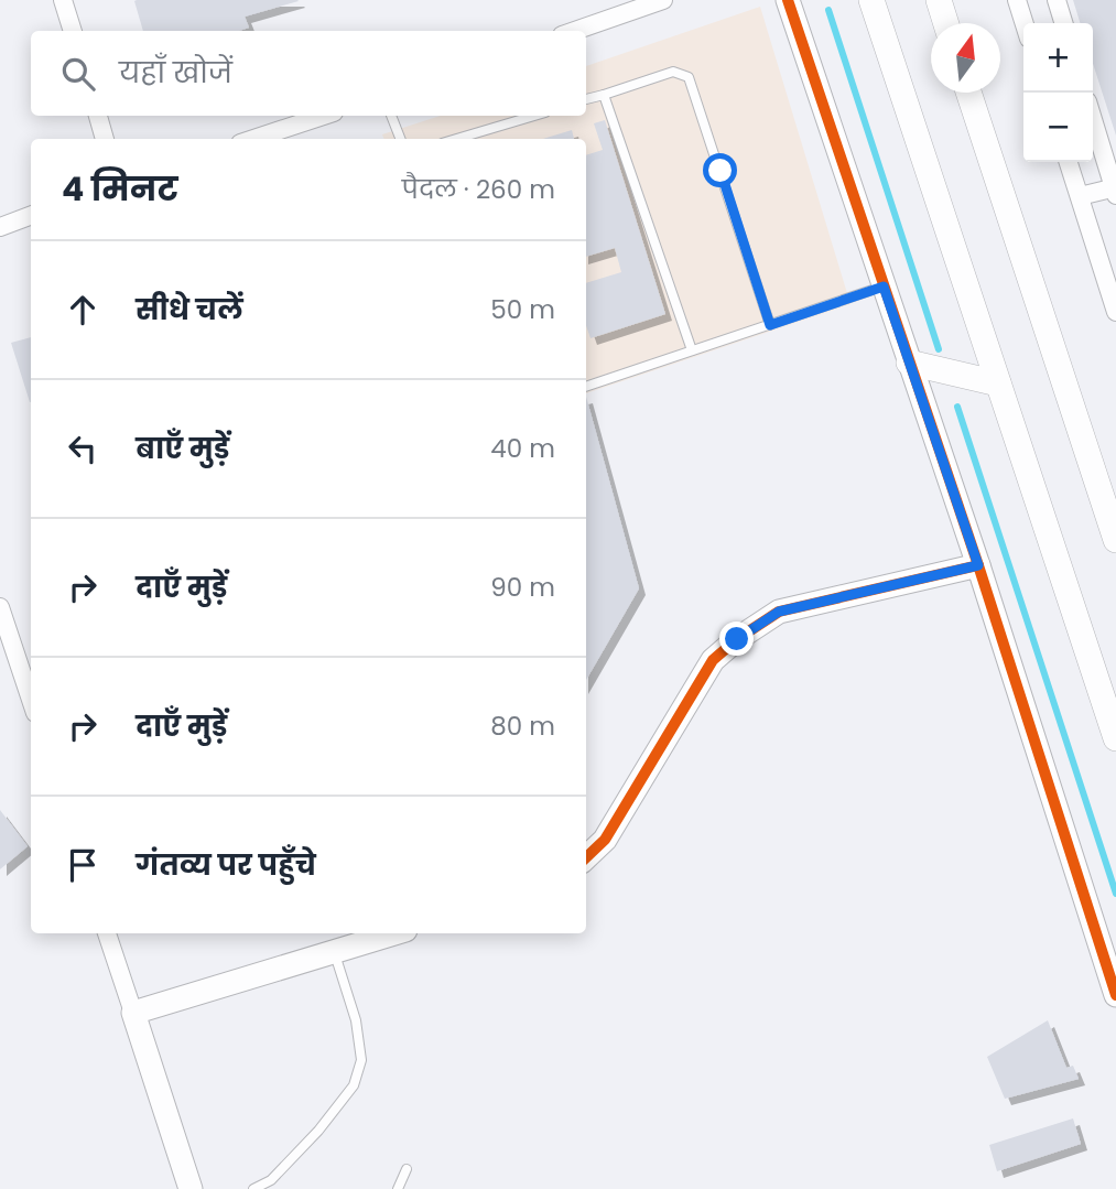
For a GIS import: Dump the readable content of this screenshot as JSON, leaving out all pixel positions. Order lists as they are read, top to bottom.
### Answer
{
  "north": "top",
  "page": {
    "map_buttons": ["+", "−"],
    "search": "यहाँ खोजें",
    "heading": ["4 मिनट", "पैदल · 260 m"],
    "list": [
      ["सीधे चलें", "50 m"],
      ["बाएँ मुड़ें", "40 m"],
      ["दाएँ मुड़ें", "90 m"],
      ["दाएँ मुड़ें", "80 m"],
      "गंतव्य पर पहुँचे"
    ]
  }
}
